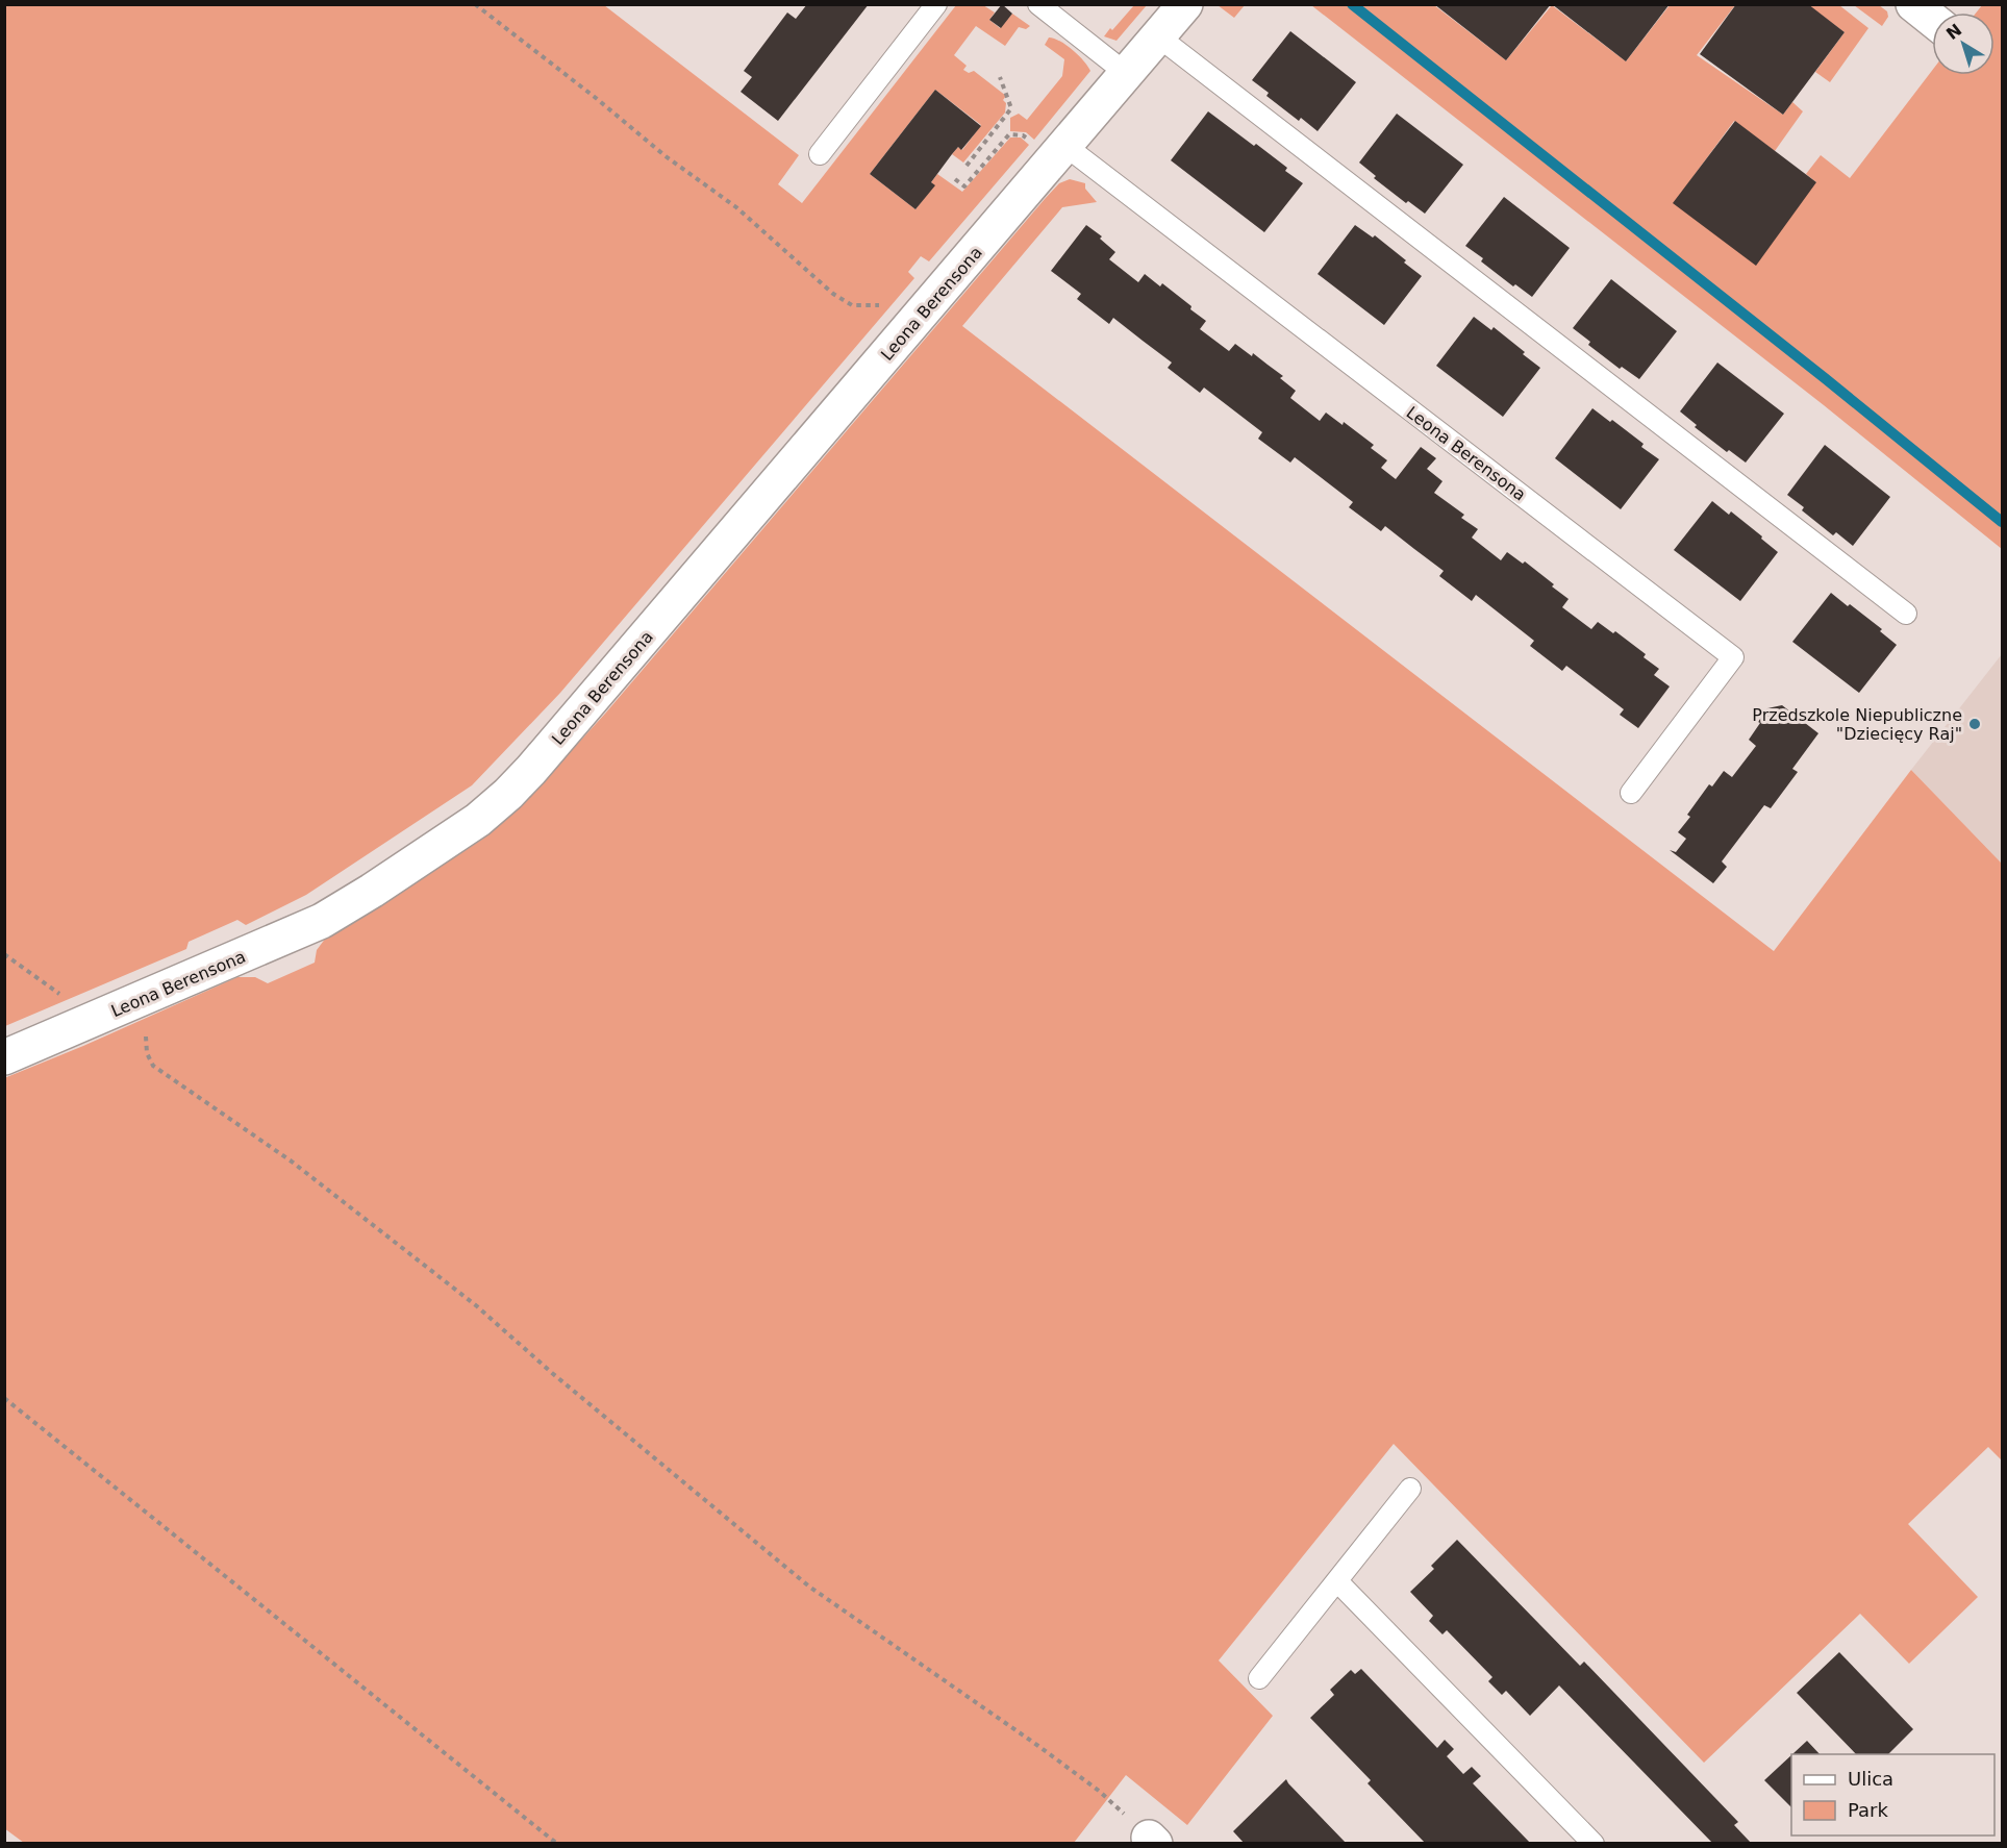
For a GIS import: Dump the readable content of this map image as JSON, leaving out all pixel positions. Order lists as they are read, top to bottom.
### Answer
{
  "streets": {
    "street": ["Leona Berensona"]
  },
  "places": ["Przedszkole Niepubliczne \"Dziecięcy Raj\""],
  "legend": ["Ulica", "Park"],
  "north": "top left"
}
